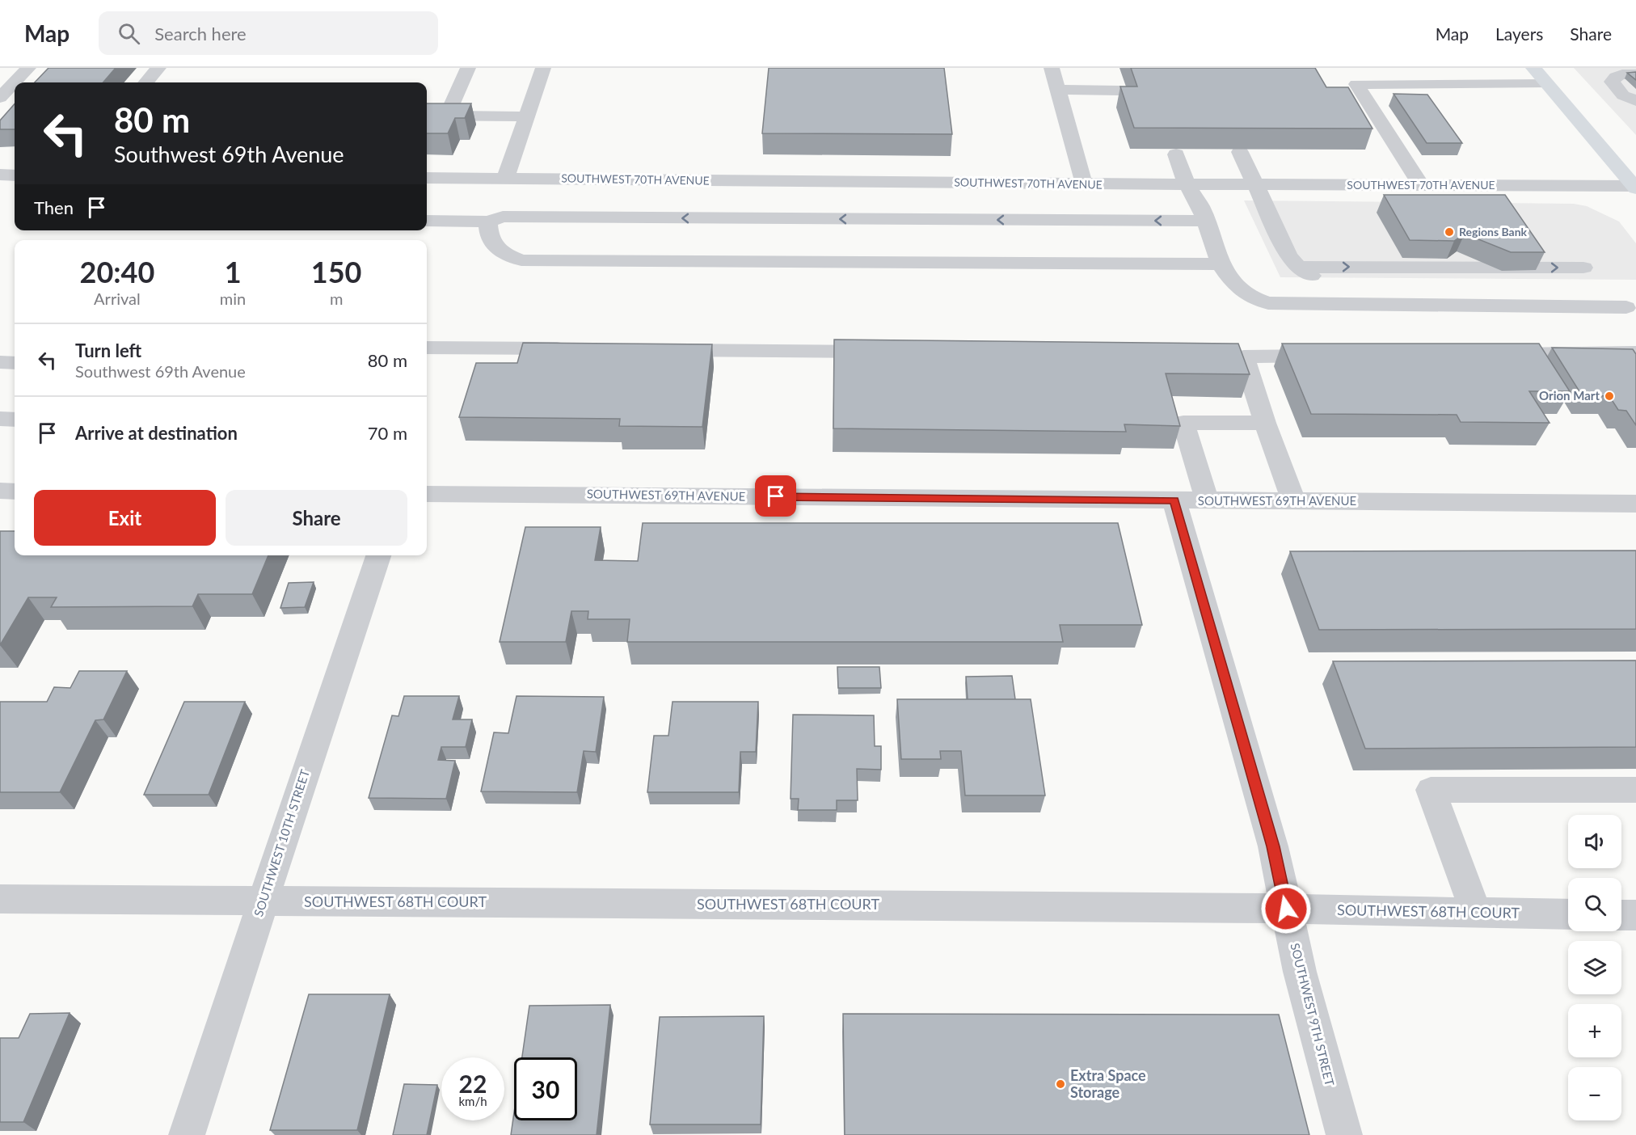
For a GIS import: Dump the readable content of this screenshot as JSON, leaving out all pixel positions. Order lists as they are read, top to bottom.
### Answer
{
  "streets": {
    "street": [
      "SOUTHWEST 70TH AVENUE",
      "SOUTHWEST 69TH AVENUE",
      "SOUTHWEST 10TH STREET",
      "SOUTHWEST 68TH COURT",
      "SOUTHWEST 9TH STREET"
    ]
  },
  "crossings": [
    ["SOUTHWEST 69TH AVENUE", "SOUTHWEST 9TH STREET"],
    ["SOUTHWEST 10TH STREET", "SOUTHWEST 68TH COURT"],
    ["SOUTHWEST 68TH COURT", "SOUTHWEST 9TH STREET"]
  ],
  "places": ["Regions Bank", "Orion Mart", "Extra Space Storage"],
  "page": {
    "header": "Map",
    "search": "Search here",
    "nav": ["Map", "Layers", "Share"],
    "turn": ["80 m", "Southwest 69th Avenue"],
    "then": "Then",
    "eta": [
      "20:40",
      "Arrival",
      "1",
      "min",
      "150",
      "m"
    ],
    "list": [
      {
        "name": "Turn left",
        "note": "Southwest 69th Avenue",
        "value": "80 m"
      },
      {
        "name": "Arrive at destination",
        "value": "70 m"
      }
    ],
    "buttons": ["Exit", "Share"],
    "map_buttons": ["+", "−"],
    "speed": "22 km/h",
    "limit": "30"
  }
}
